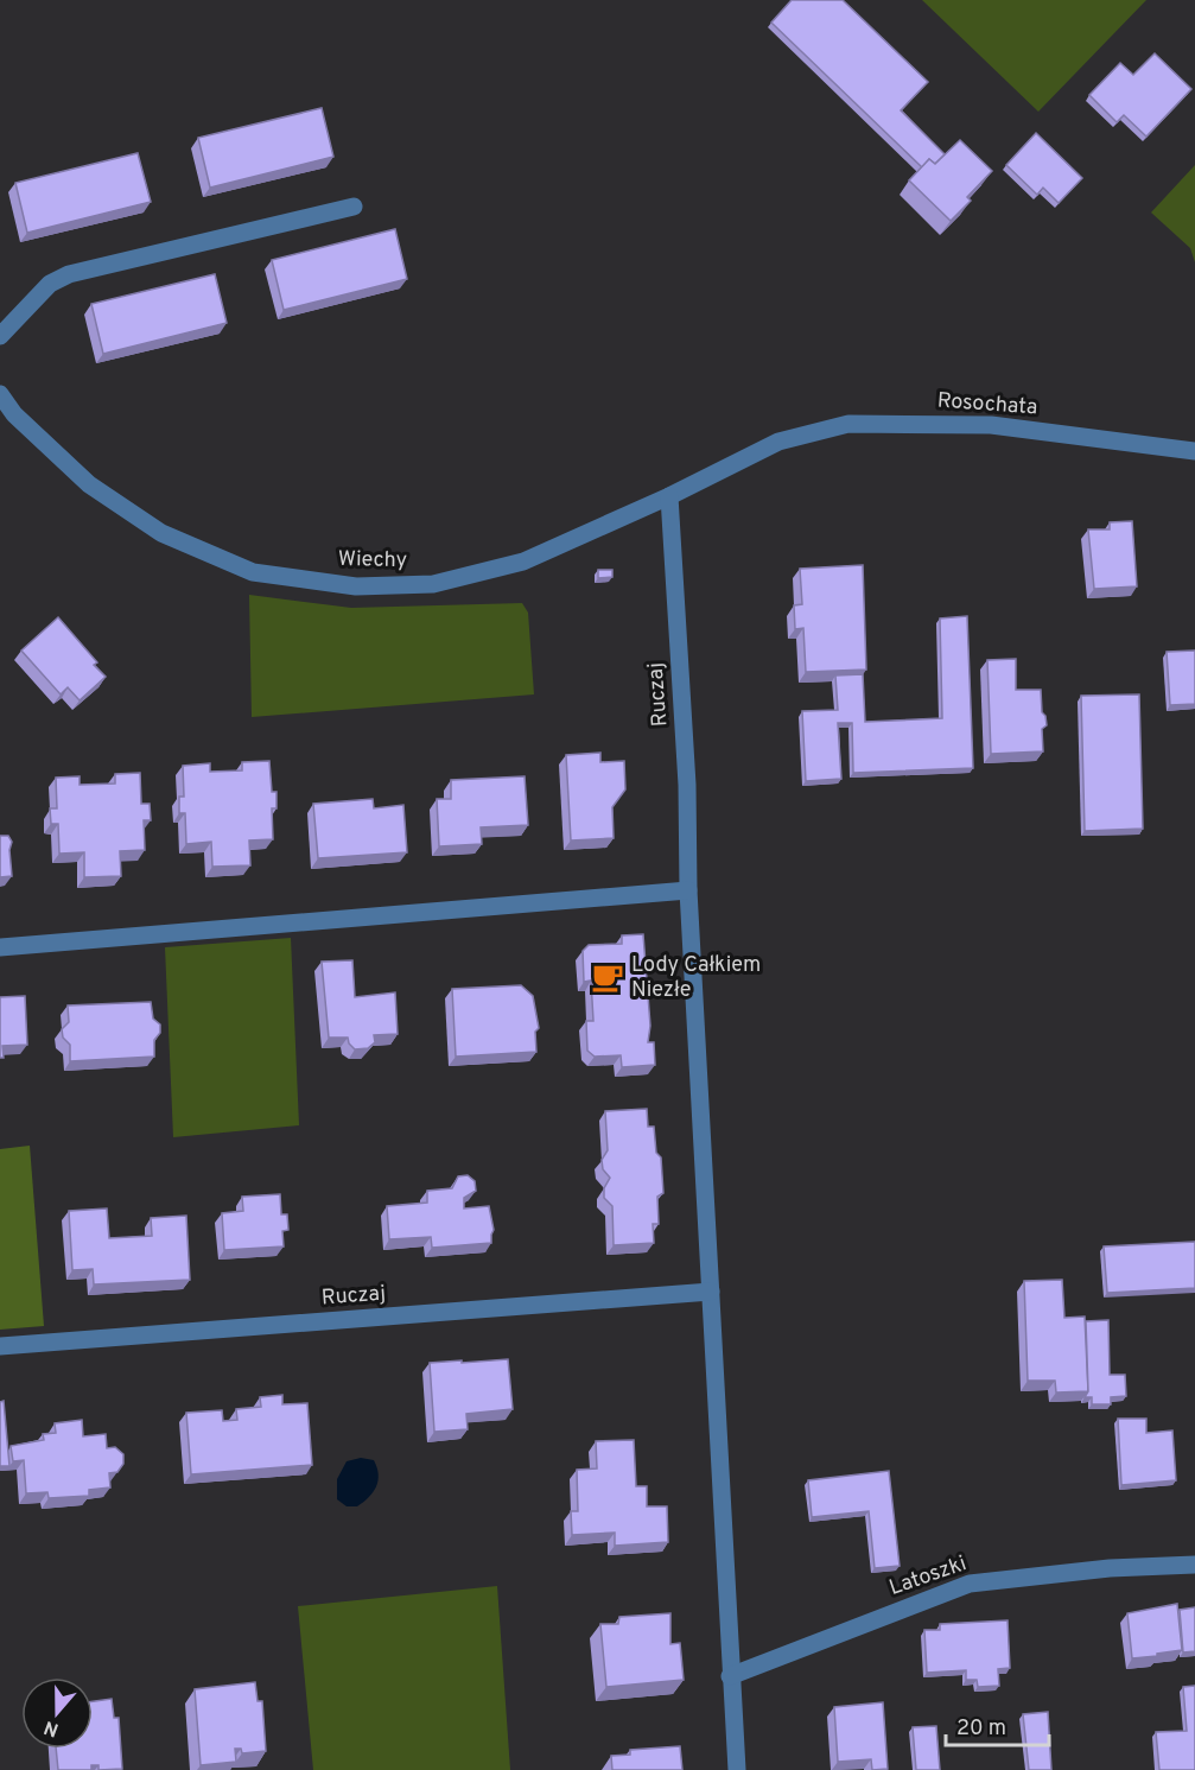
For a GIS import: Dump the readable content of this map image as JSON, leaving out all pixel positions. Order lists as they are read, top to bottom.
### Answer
{
  "streets": {
    "street": [
      "Rosochata",
      "Wiechy",
      "Ruczaj",
      "Latoszki"
    ]
  },
  "crossings": [
    ["Rosochata", "Wiechy"],
    ["Wiechy", "Ruczaj"],
    ["Ruczaj", "Latoszki"]
  ],
  "places": {
    "cafe": ["Lody Całkiem Niezłe"]
  },
  "scale_bar": "20 m",
  "north": "bottom"
}
